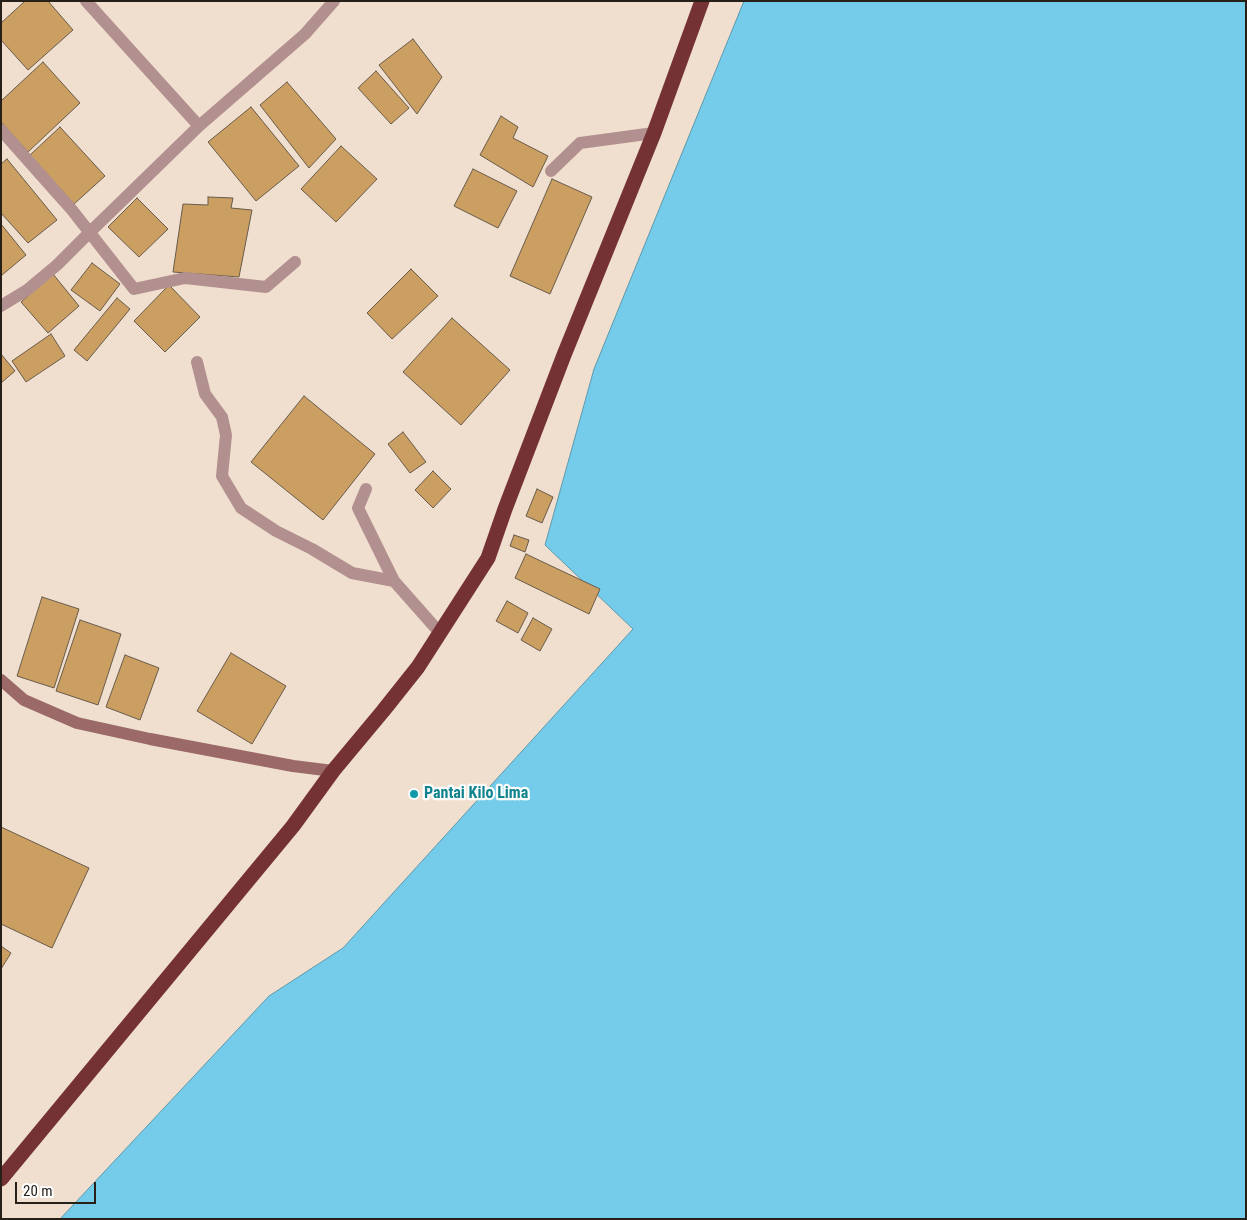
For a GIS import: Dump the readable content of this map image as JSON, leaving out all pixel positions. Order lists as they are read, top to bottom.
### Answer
{
  "places": ["Pantai Kilo Lima"],
  "scale_bar": "20 m"
}
